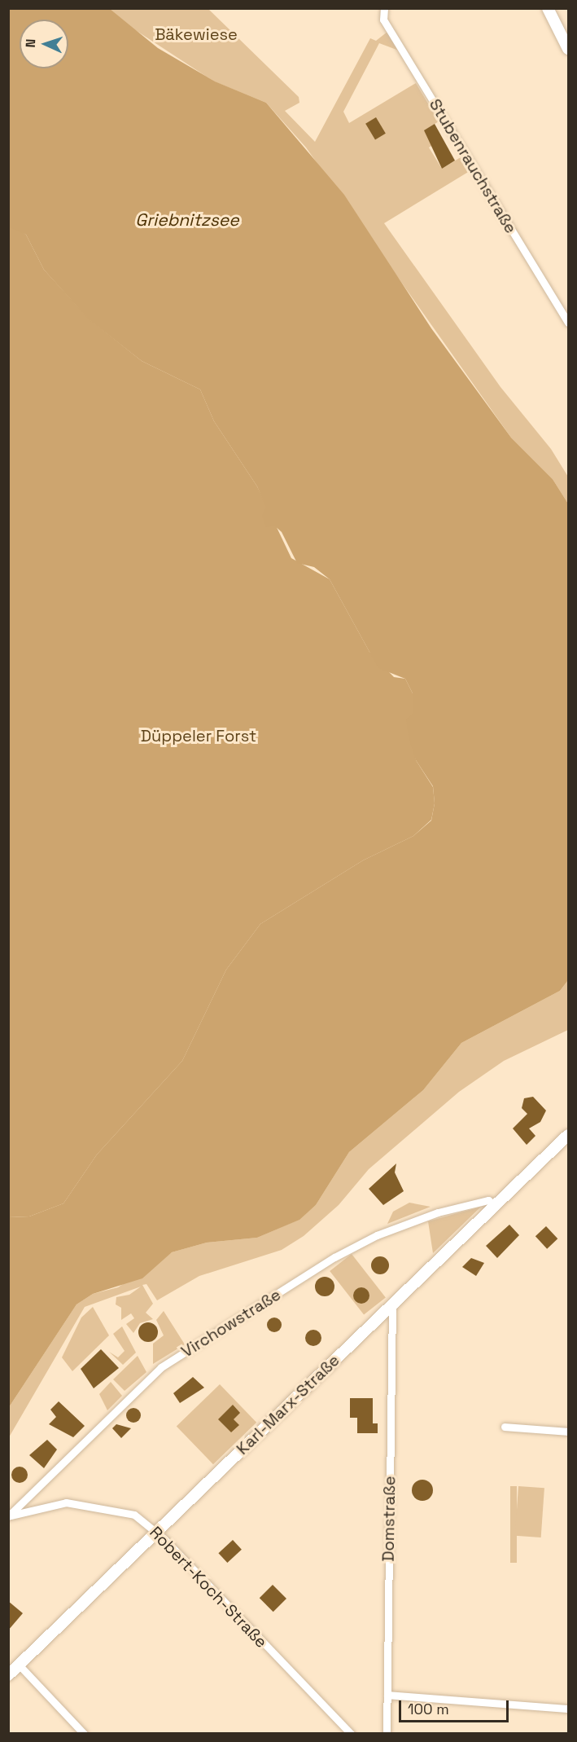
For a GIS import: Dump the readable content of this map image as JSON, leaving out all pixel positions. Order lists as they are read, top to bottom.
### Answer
{
  "streets": {
    "street": [
      "Stubenrauchstraße",
      "Virchowstraße",
      "Karl-Marx-Straße",
      "Domstraße",
      "Robert-Koch-Straße"
    ]
  },
  "crossings": [
    ["Virchowstraße", "Karl-Marx-Straße"],
    ["Virchowstraße", "Robert-Koch-Straße"],
    ["Karl-Marx-Straße", "Domstraße"],
    ["Karl-Marx-Straße", "Robert-Koch-Straße"]
  ],
  "water": ["Griebnitzsee"],
  "parks": ["Bäkewiese", "Düppeler Forst"],
  "scale_bar": "100 m",
  "north": "left"
}
